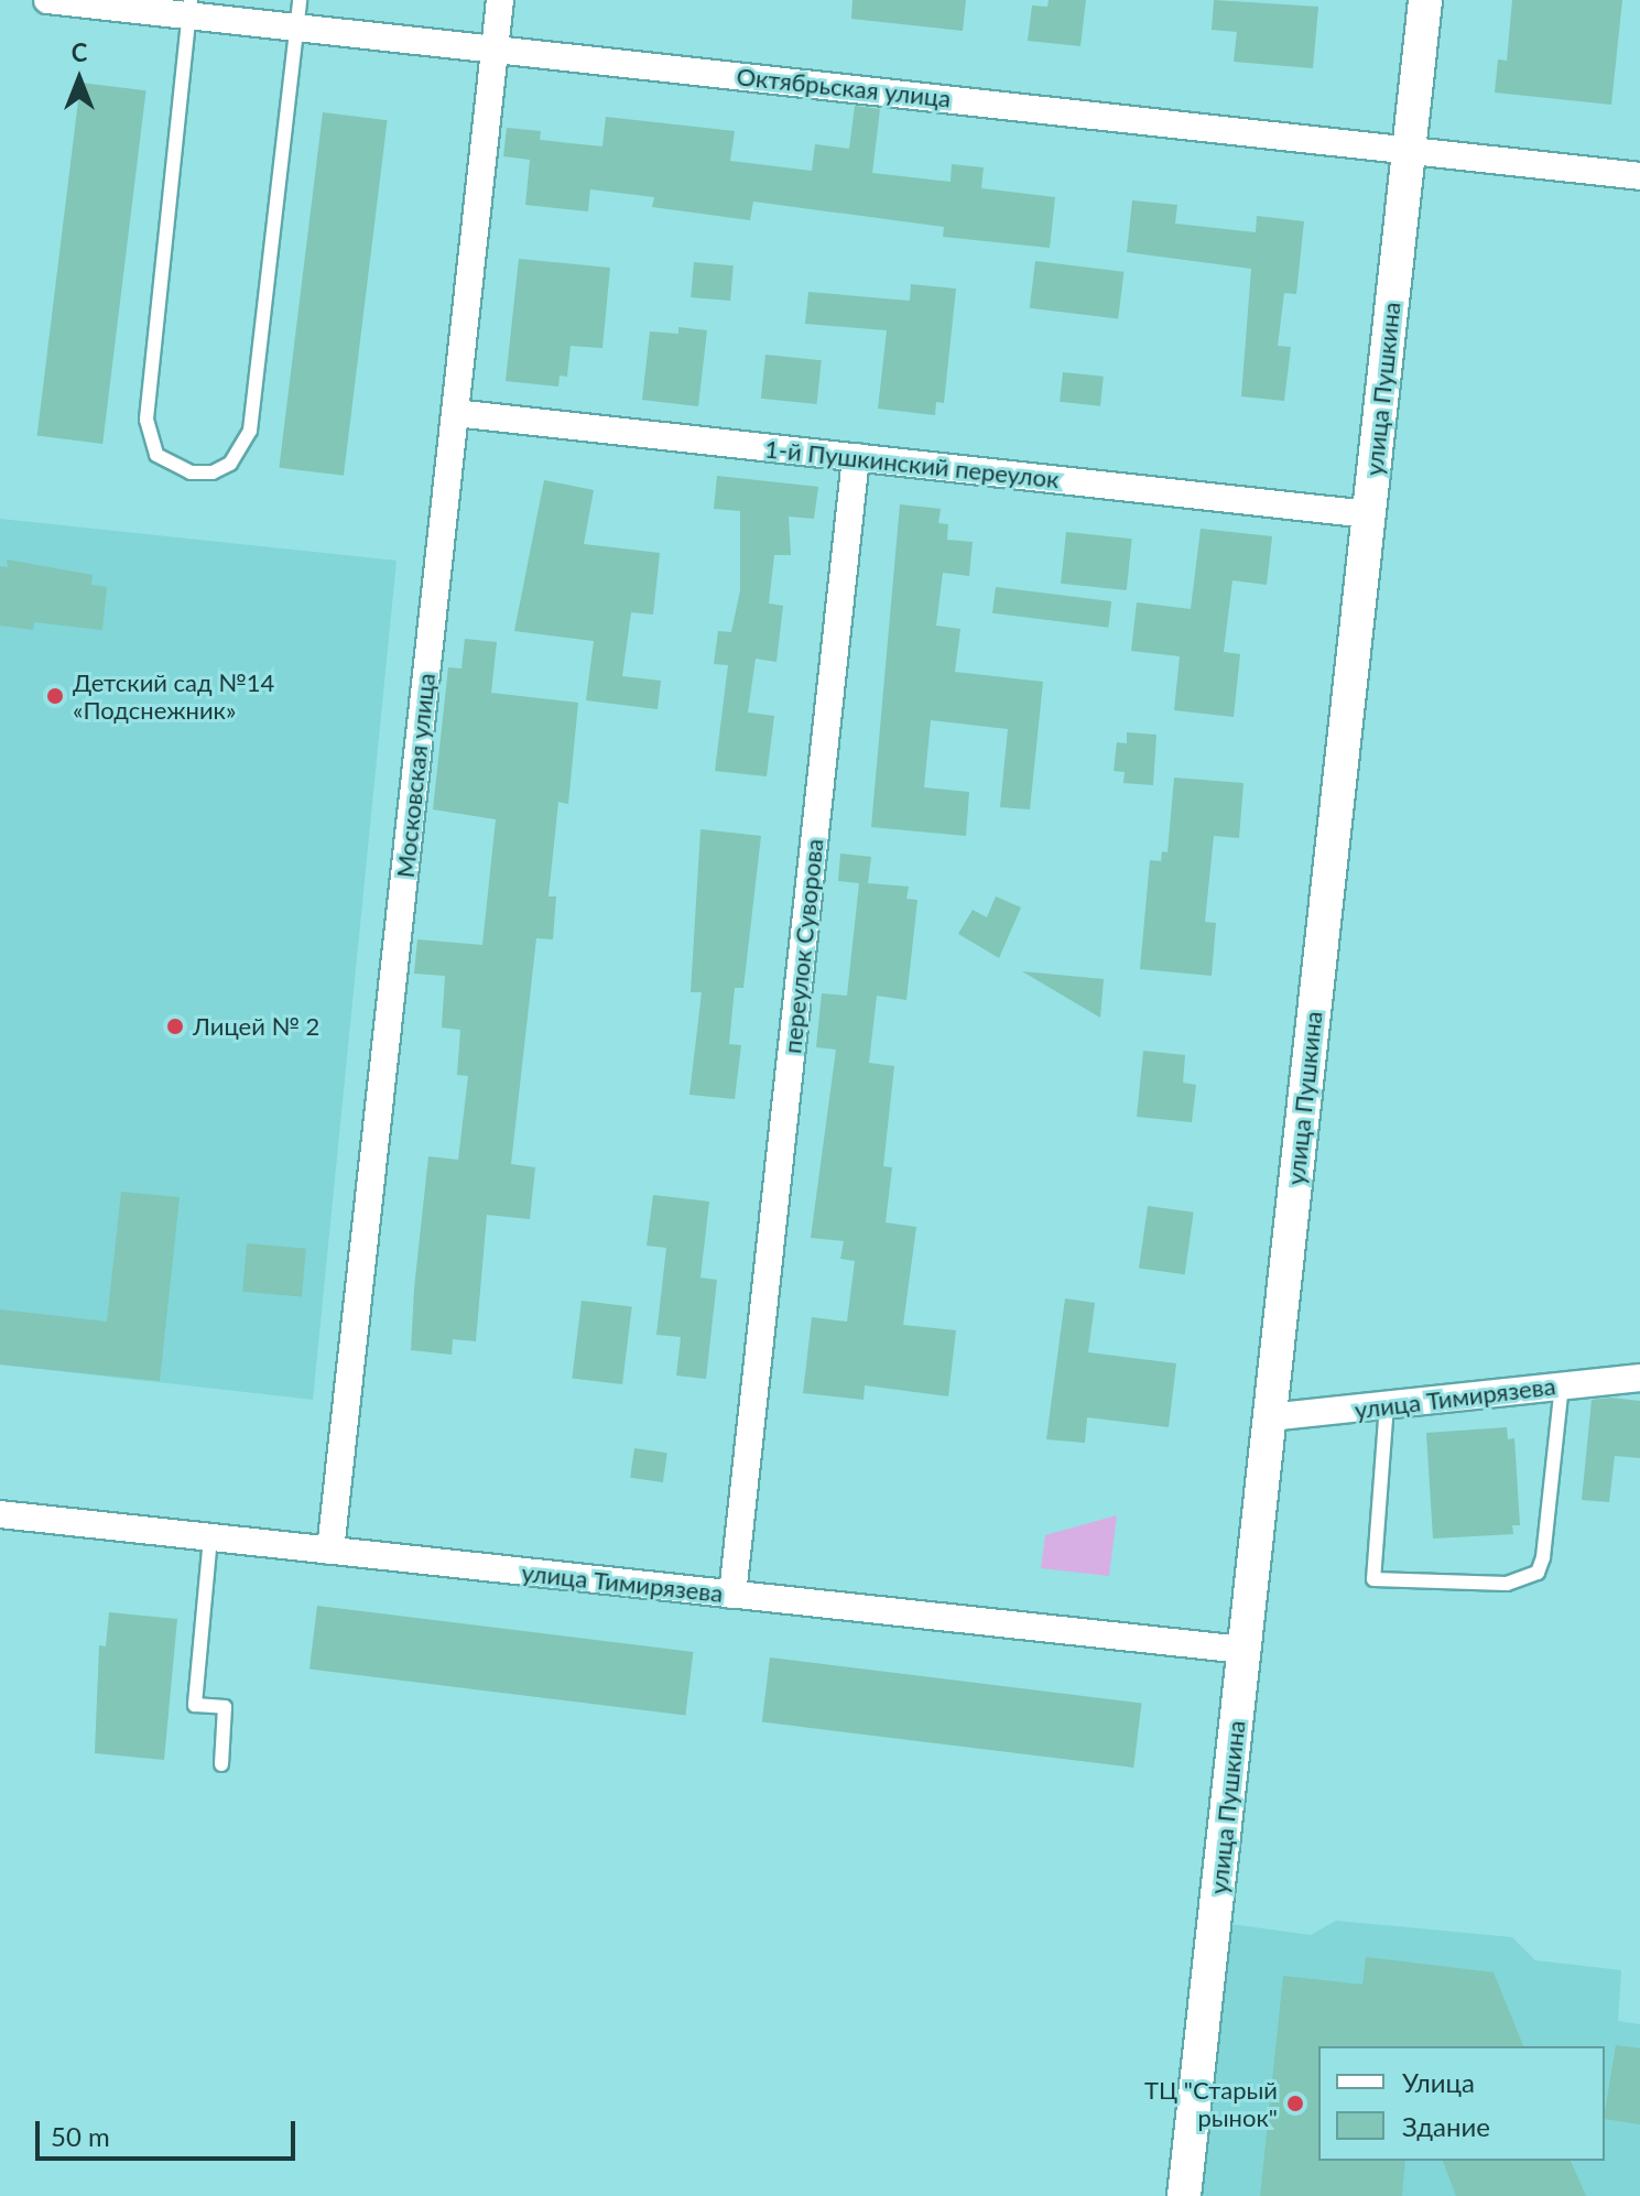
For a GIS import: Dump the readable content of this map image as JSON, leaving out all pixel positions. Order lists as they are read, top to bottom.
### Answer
{
  "streets": {
    "street": [
      "Октябрьская улица",
      "улица Пушкина",
      "1-й Пушкинский переулок",
      "Московская улица",
      "переулок Суворова",
      "улица Тимирязева"
    ]
  },
  "crossings": [
    ["Октябрьская улица", "улица Пушкина"],
    ["Октябрьская улица", "Московская улица"],
    ["улица Пушкина", "1-й Пушкинский переулок"],
    ["улица Пушкина", "улица Тимирязева"],
    ["1-й Пушкинский переулок", "Московская улица"],
    ["1-й Пушкинский переулок", "переулок Суворова"],
    ["Московская улица", "улица Тимирязева"],
    ["переулок Суворова", "улица Тимирязева"]
  ],
  "places": ["Детский сад №14 «Подснежник»", "Лицей № 2", "ТЦ \"Старый рынок\""],
  "legend": ["Улица", "Здание"],
  "scale_bar": "50 m",
  "north": "top"
}
